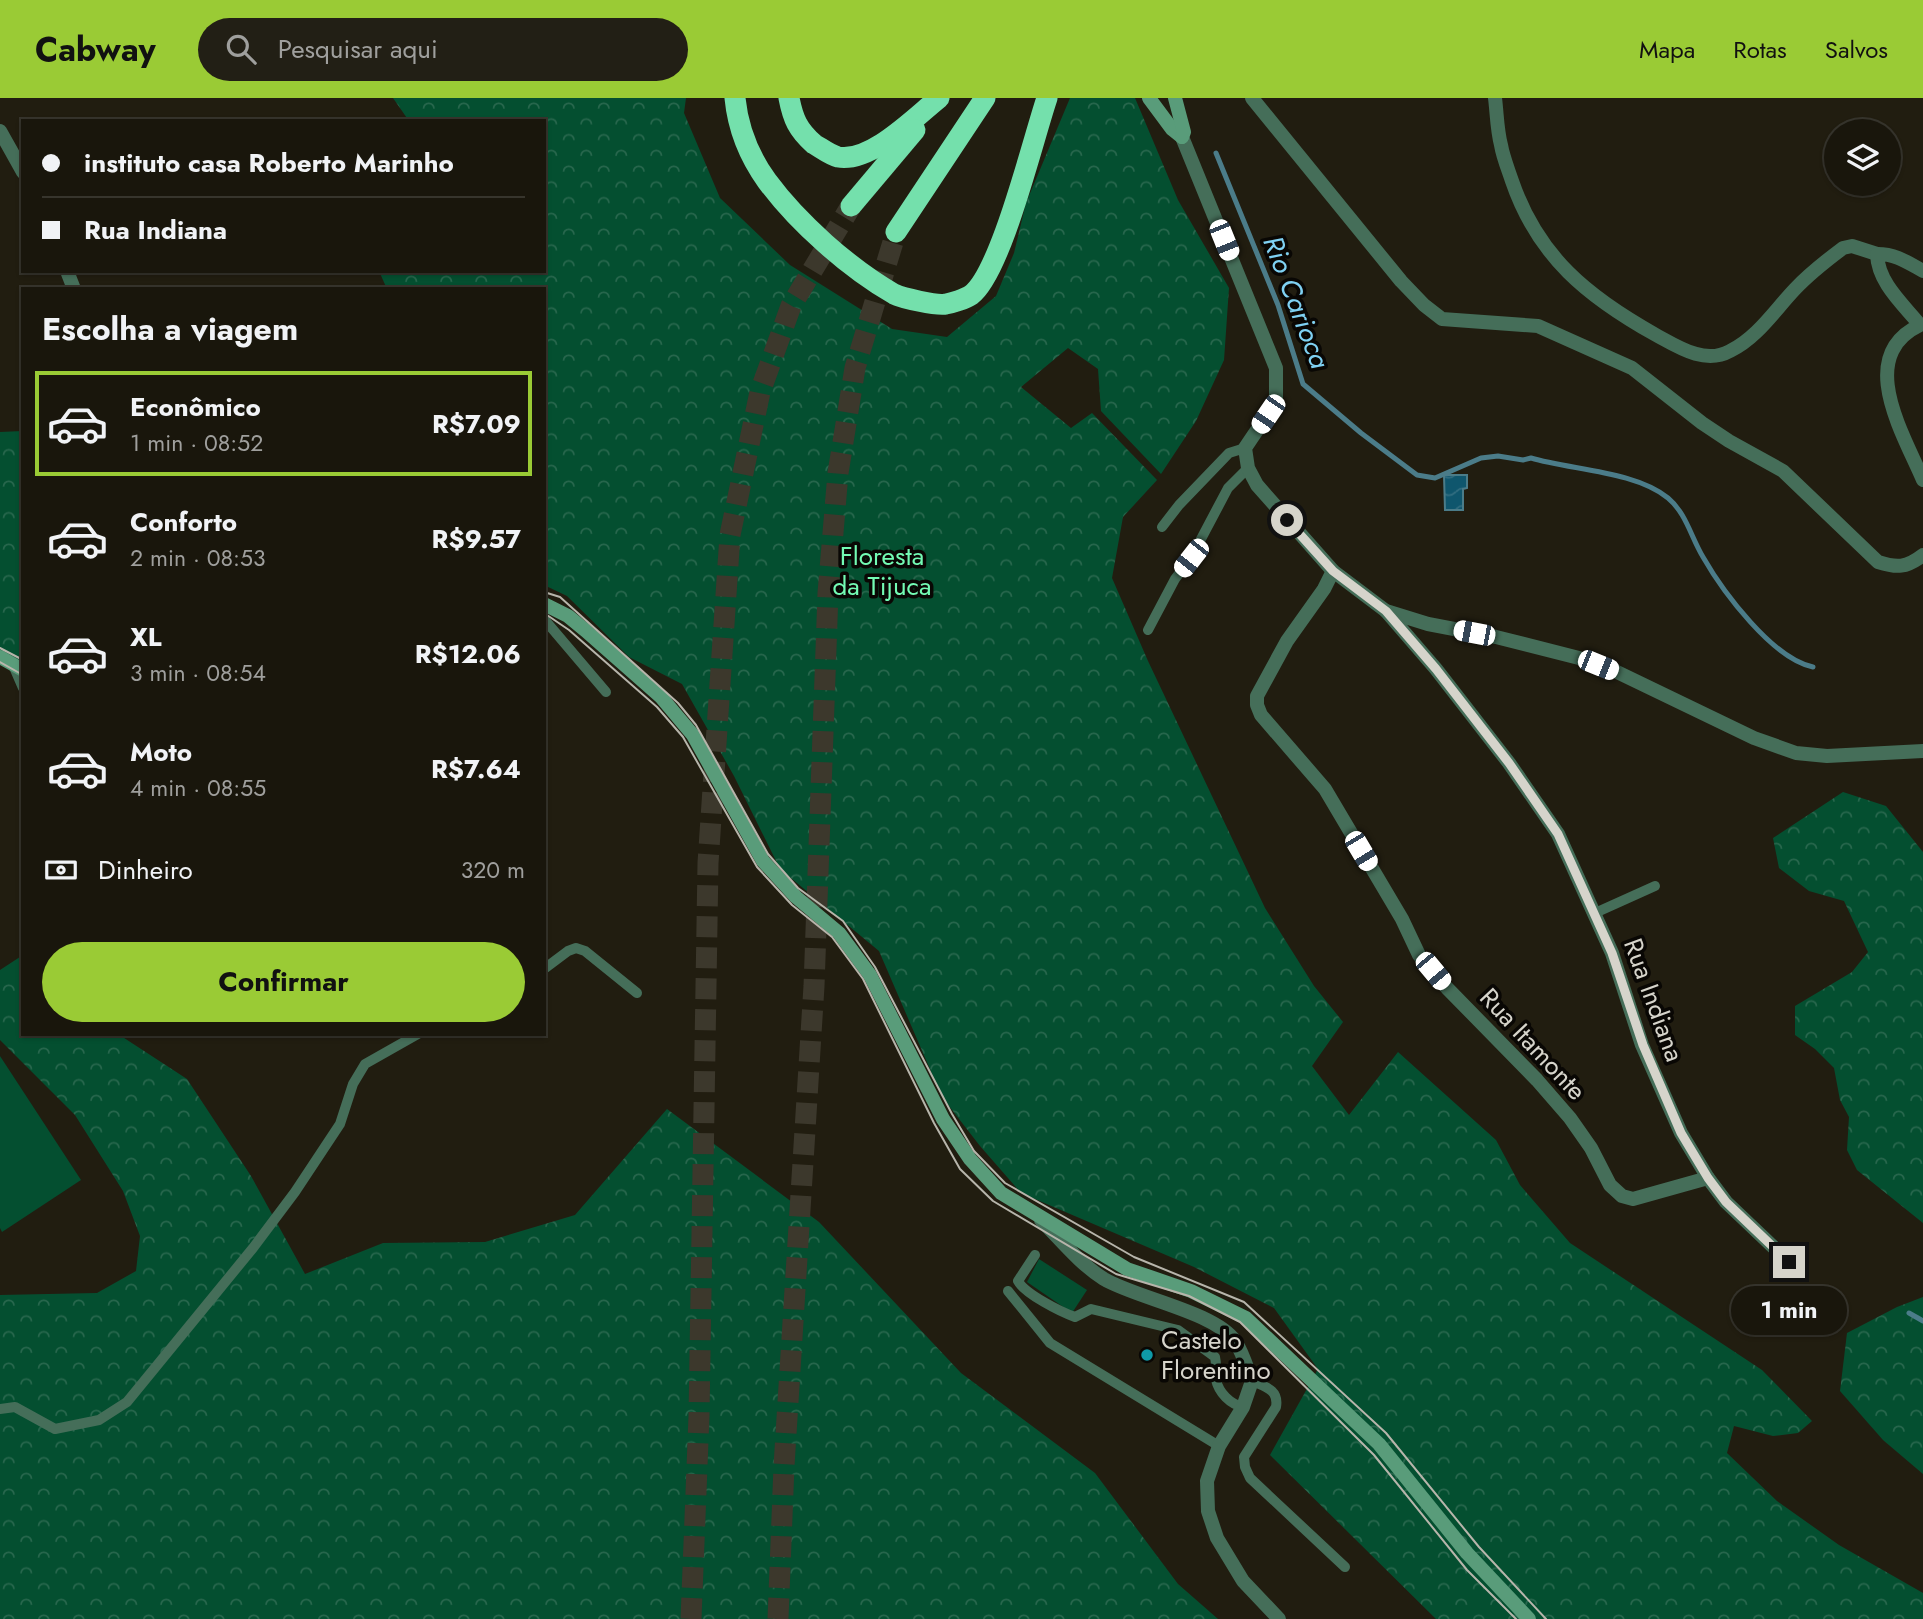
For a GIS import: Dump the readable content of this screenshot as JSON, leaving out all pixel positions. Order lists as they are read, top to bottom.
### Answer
{
  "streets": {
    "street": ["Rua Indiana", "Rua Itamonte"]
  },
  "crossings": [
    ["Rua Indiana", "Rua Itamonte"]
  ],
  "water": ["Rio Carioca"],
  "parks": ["Floresta da Tijuca"],
  "places": ["Castelo Florentino"],
  "page": {
    "header": "Cabway",
    "search": "Pesquisar aqui",
    "nav": ["Mapa", "Rotas", "Salvos"],
    "banner": ["instituto casa Roberto Marinho", "Rua Indiana"],
    "heading": "Escolha a viagem",
    "list": [
      {
        "name": "Econômico",
        "note": "1 min · 08:52",
        "value": "R$7.09"
      },
      {
        "name": "Conforto",
        "note": "2 min · 08:53",
        "value": "R$9.57"
      },
      {
        "name": "XL",
        "note": "3 min · 08:54",
        "value": "R$12.06"
      },
      {
        "name": "Moto",
        "note": "4 min · 08:55",
        "value": "R$7.64"
      }
    ],
    "pay": ["Dinheiro", "320 m"],
    "buttons": "Confirmar",
    "bubble": "1 min"
  }
}
